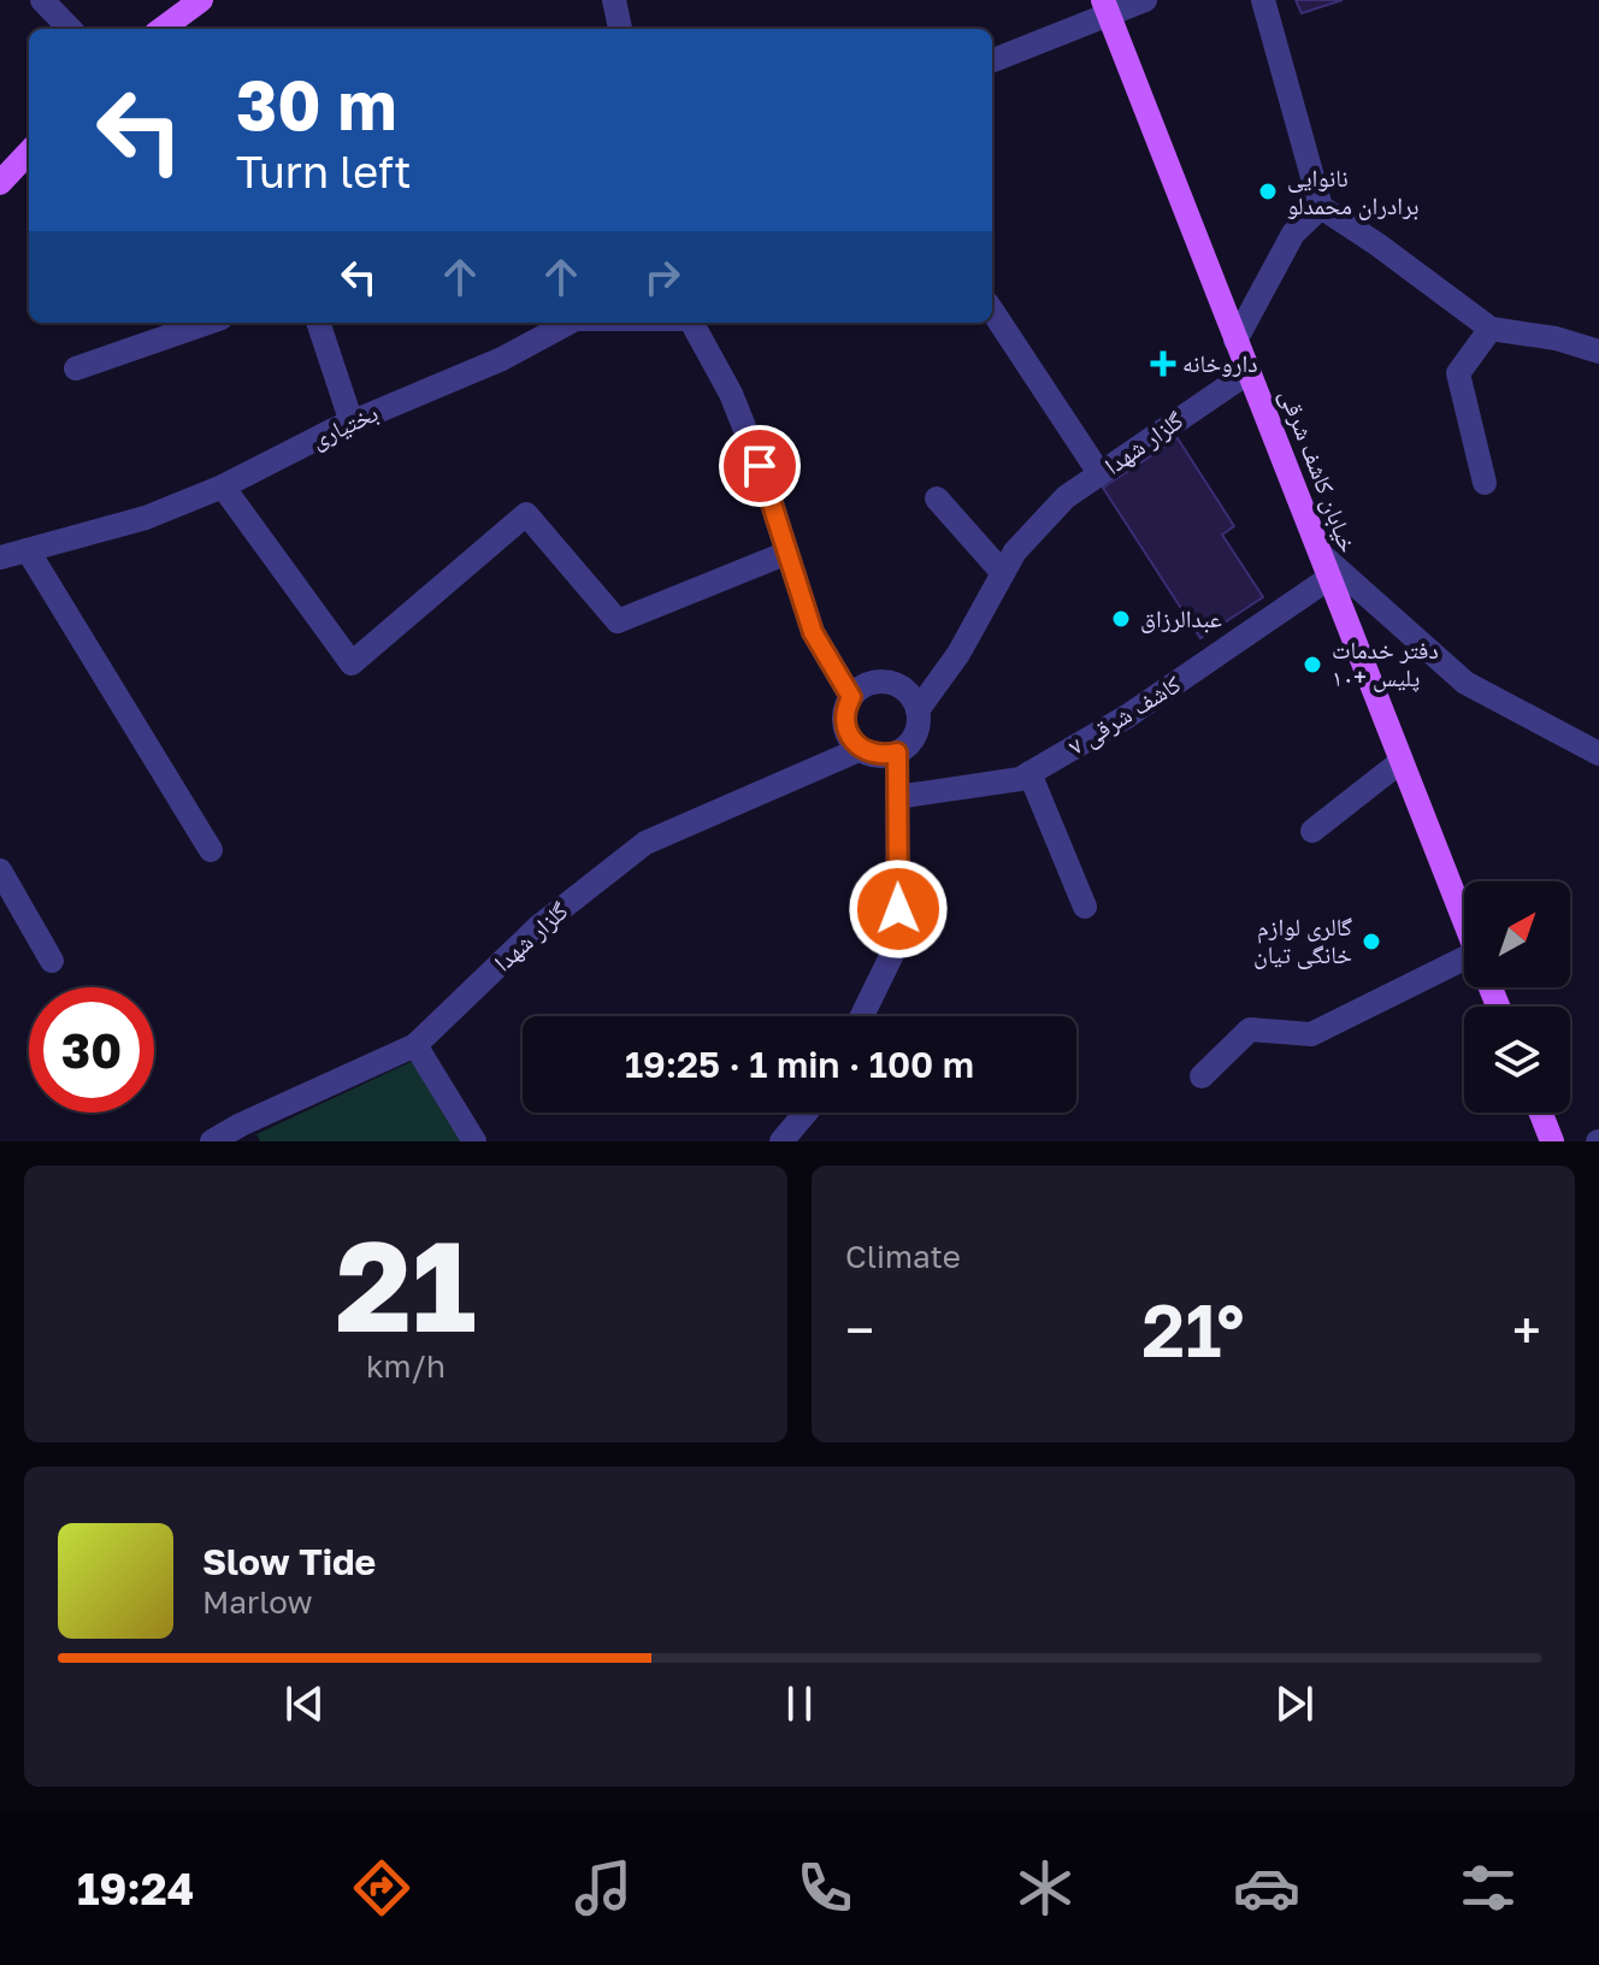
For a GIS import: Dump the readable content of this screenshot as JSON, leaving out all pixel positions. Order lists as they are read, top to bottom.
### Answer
{
  "streets": {
    "main road": ["خیابان کاشف شرقی"],
    "street": ["بختیاری", "گلزار شهدا", "کاشف شرقی ۷"]
  },
  "crossings": [
    ["گلزار شهدا", "خیابان کاشف شرقی"],
    ["خیابان کاشف شرقی", "کاشف شرقی ۷"]
  ],
  "places": {
    "other": [
      "نانوایی برادران محمدلو",
      "عبدالرزاق",
      "دفتر خدمات پلیس +۱۰",
      "گالری لوازم خانگی تیان"
    ],
    "health": ["داروخانه"]
  },
  "north": "top right",
  "page": {
    "turn": ["30 m", "Turn left"],
    "limit": "30",
    "trip": "19:25 · 1 min · 100 m",
    "tile": [
      ["21", "km/h"],
      "Climate"
    ],
    "heat": ["−", "21°", "+"],
    "song": ["Slow Tide", "Marlow"],
    "tabs": "19:24"
  }
}
